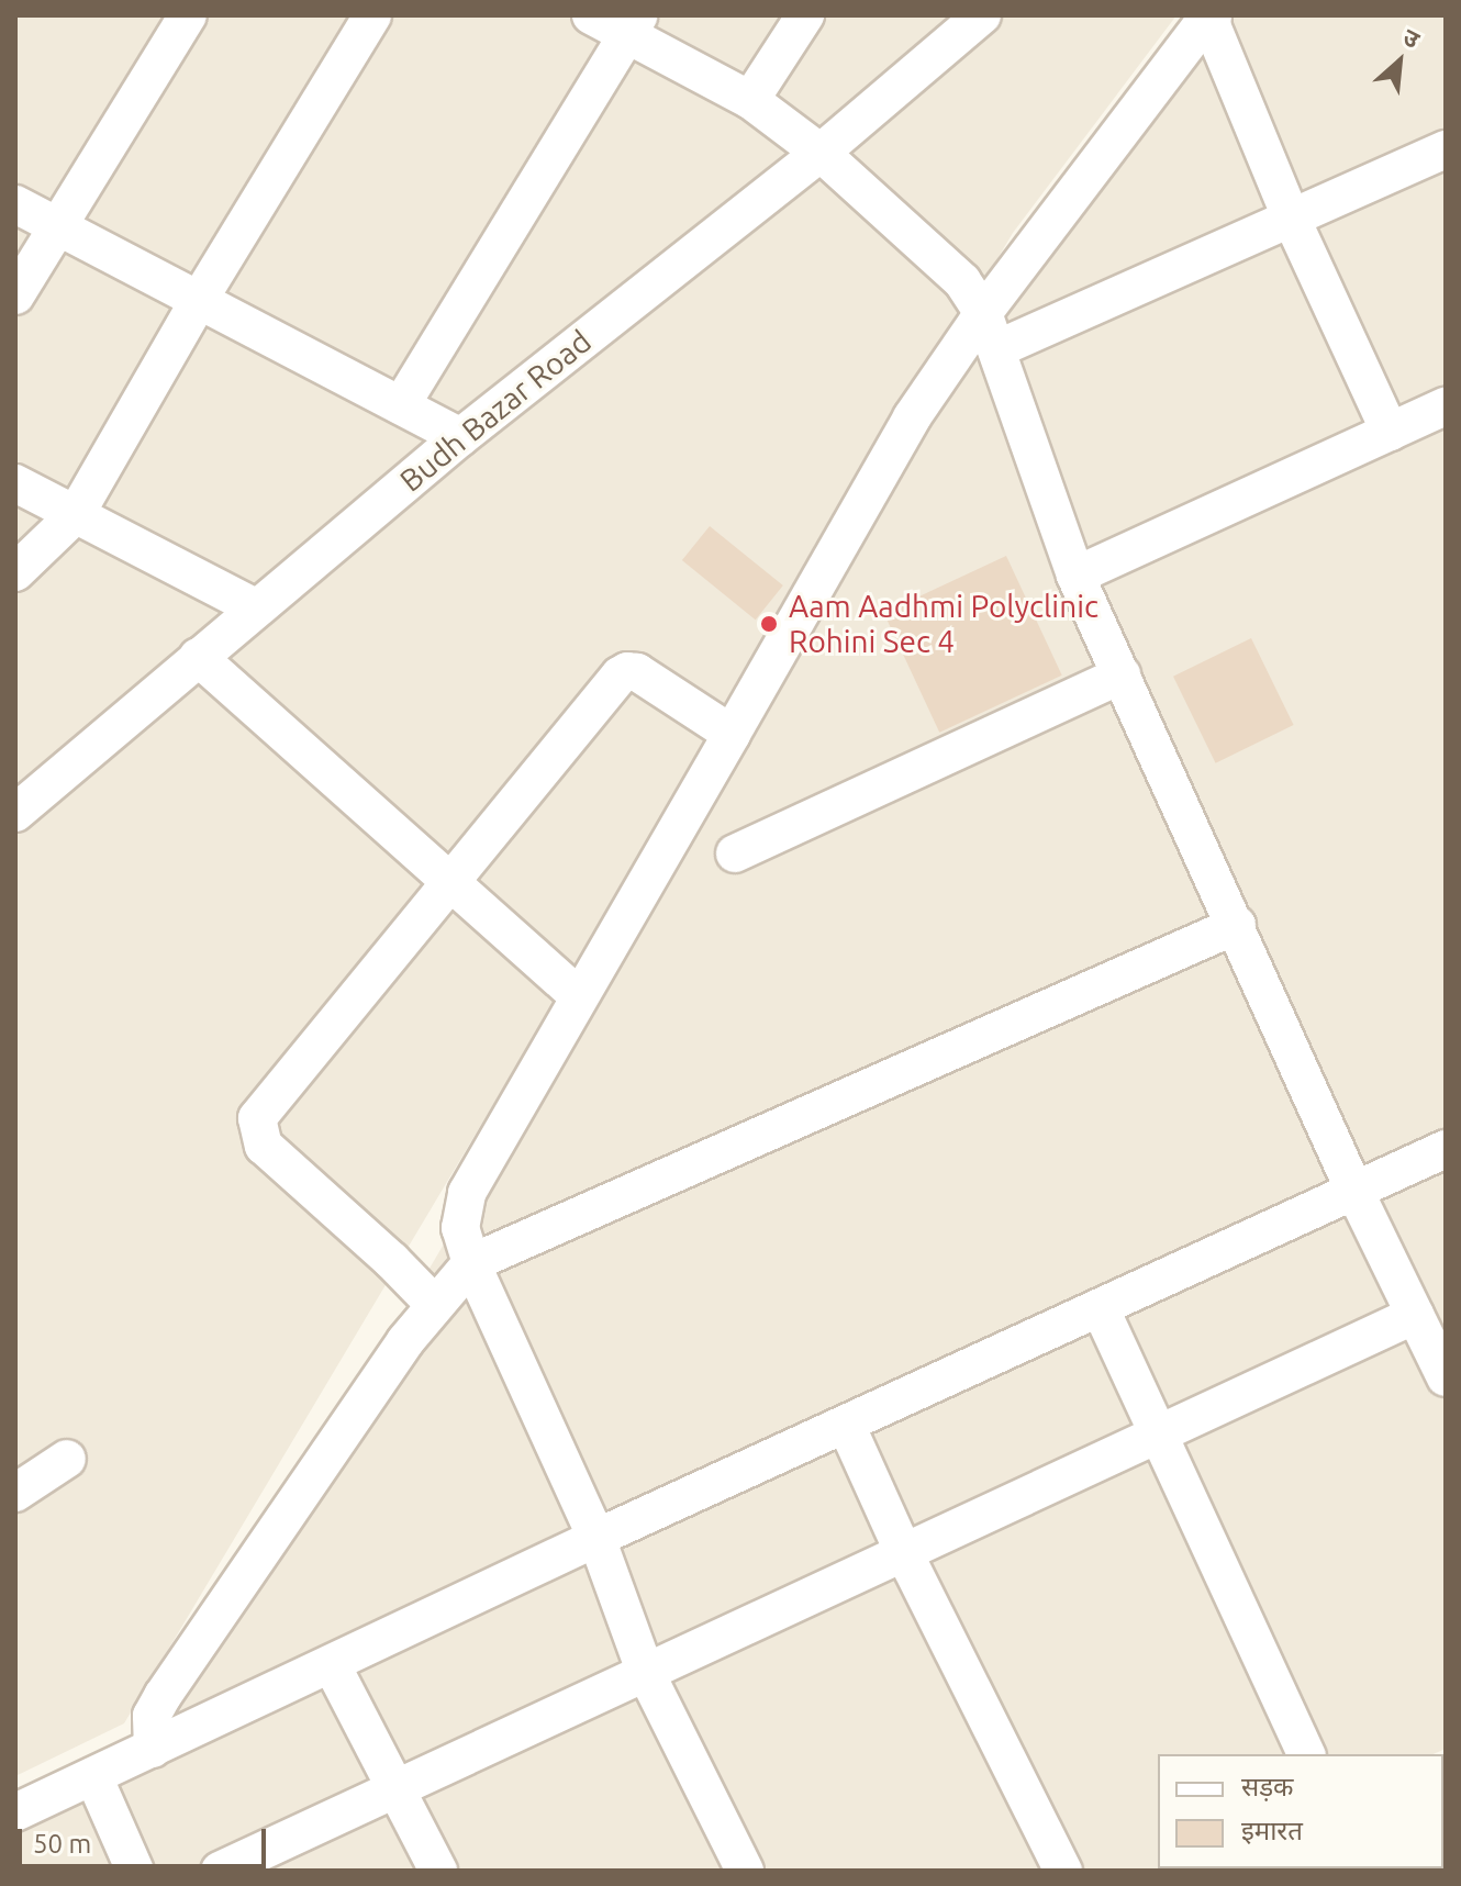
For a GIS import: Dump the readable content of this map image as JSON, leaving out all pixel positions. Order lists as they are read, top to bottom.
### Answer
{
  "streets": {
    "street": ["Budh Bazar Road"]
  },
  "places": ["Aam Aadhmi Polyclinic Rohini Sec 4"],
  "legend": ["सड़क", "इमारत"],
  "scale_bar": "50 m",
  "north": "top right"
}
